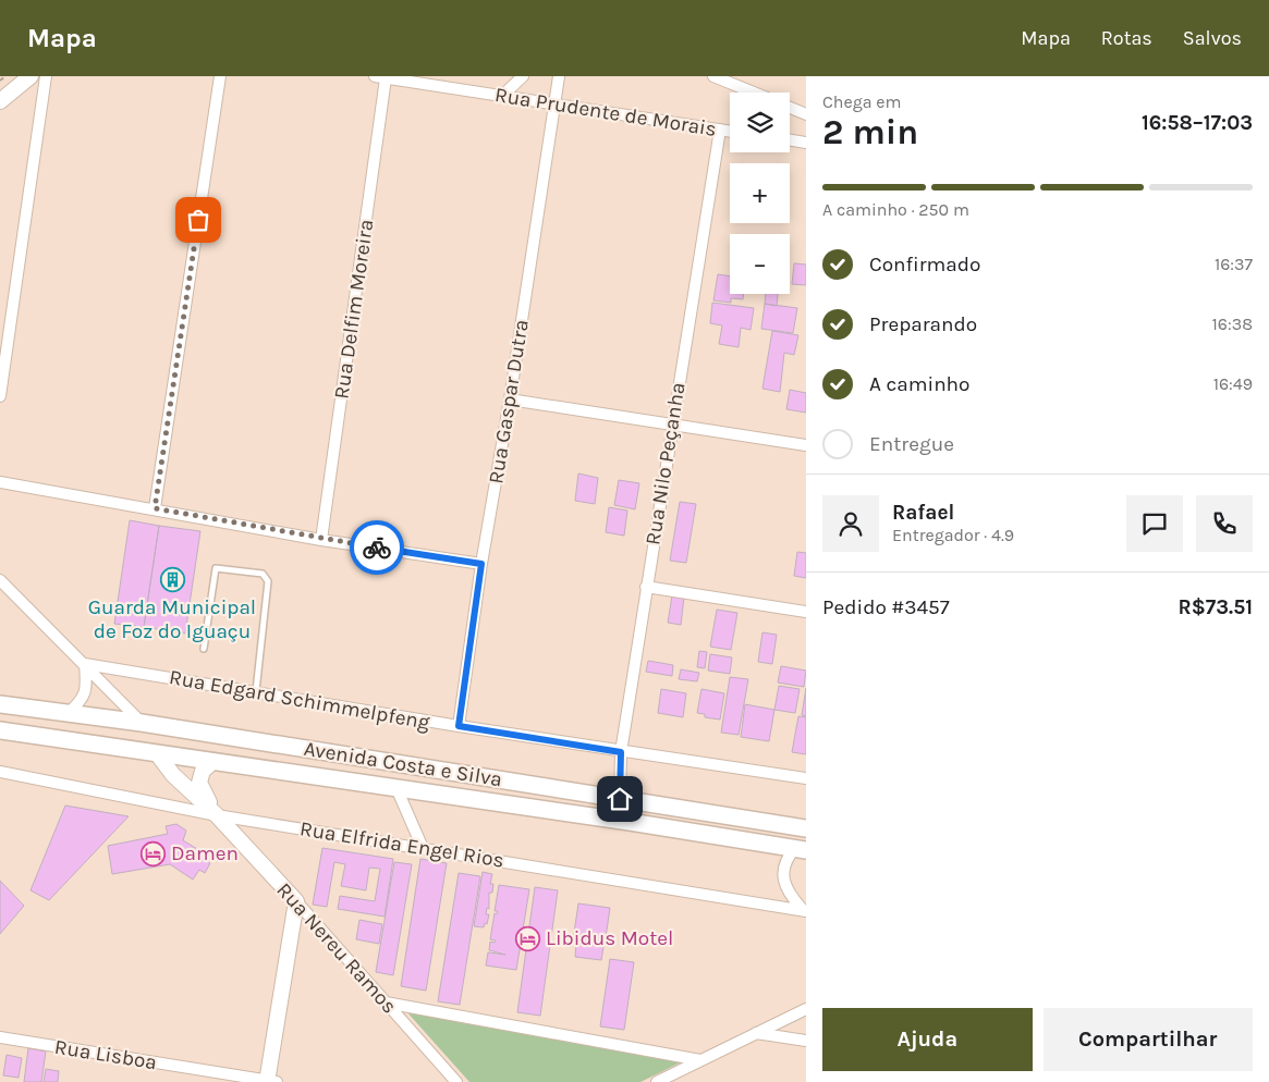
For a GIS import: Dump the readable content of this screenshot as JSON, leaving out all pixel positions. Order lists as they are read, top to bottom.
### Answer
{
  "streets": {
    "main road": ["Avenida Costa e Silva"],
    "street": [
      "Rua Prudente de Morais",
      "Rua Delfim Moreira",
      "Rua Gaspar Dutra",
      "Rua Nilo Peçanha",
      "Rua Edgard Schimmelpfeng",
      "Rua Elfrida Engel Rios",
      "Rua Nereu Ramos",
      "Rua Lisboa"
    ]
  },
  "crossings": [
    ["Rua Prudente de Morais", "Rua Delfim Moreira"],
    ["Rua Prudente de Morais", "Rua Gaspar Dutra"],
    ["Rua Prudente de Morais", "Rua Nilo Peçanha"],
    ["Rua Gaspar Dutra", "Rua Edgard Schimmelpfeng"],
    ["Rua Nilo Peçanha", "Rua Edgard Schimmelpfeng"],
    ["Rua Nilo Peçanha", "Avenida Costa e Silva"],
    ["Rua Elfrida Engel Rios", "Rua Nereu Ramos"]
  ],
  "places": {
    "building": ["Guarda Municipal de Foz do Iguaçu"],
    "hotel": ["Damen", "Libidus Motel"]
  },
  "page": {
    "header": "Mapa",
    "nav": ["Mapa", "Rotas", "Salvos"],
    "heading": ["2 min", "Chega em", "16:58–17:03"],
    "panel": [
      "Rafael",
      "Entregador · 4.9",
      "Pedido #3457",
      "R$73.51"
    ],
    "map_buttons": ["+", "−"],
    "bar": "A caminho · 250 m",
    "list": [
      ["Confirmado", "16:37"],
      ["Preparando", "16:38"],
      ["A caminho", "16:49"],
      "Entregue"
    ],
    "buttons": ["Ajuda", "Compartilhar"]
  }
}
